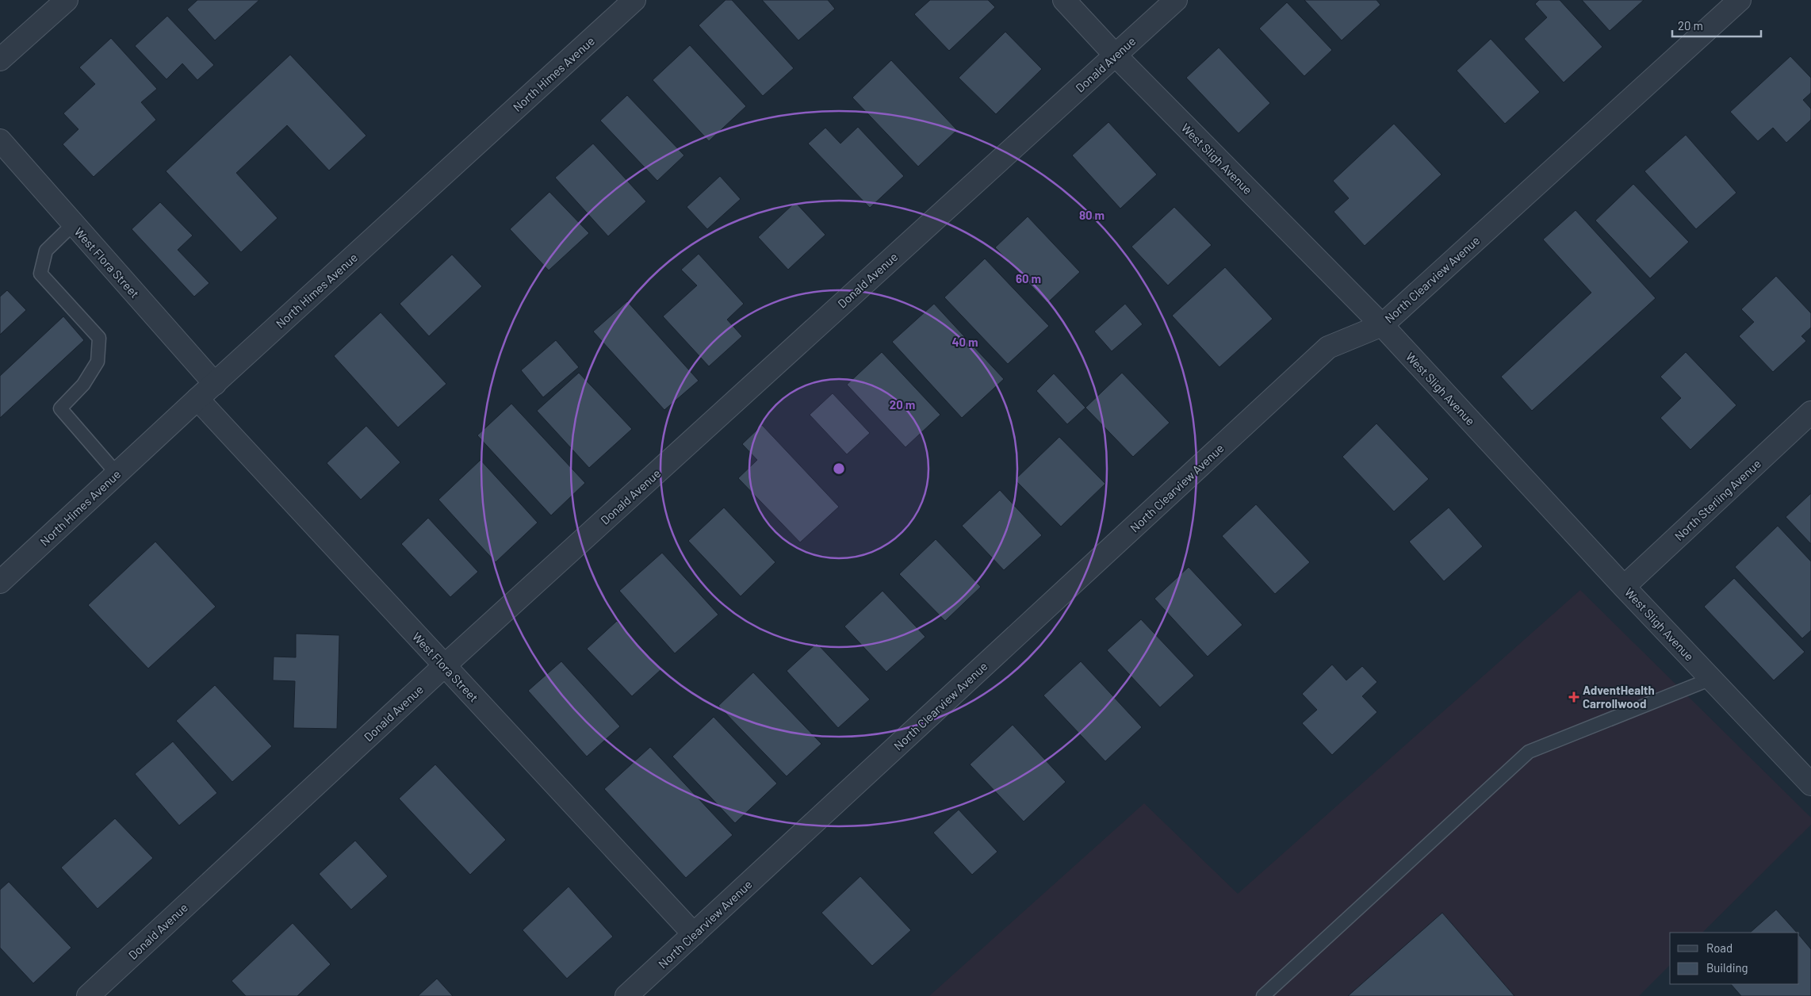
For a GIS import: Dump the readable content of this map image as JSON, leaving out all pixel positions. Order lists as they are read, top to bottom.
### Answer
{
  "streets": {
    "street": [
      "Donald Avenue",
      "North Himes Avenue",
      "West Sligh Avenue",
      "West Flora Street",
      "North Clearview Avenue",
      "North Sterling Avenue"
    ]
  },
  "crossings": [
    ["Donald Avenue", "West Sligh Avenue"],
    ["Donald Avenue", "West Flora Street"],
    ["North Himes Avenue", "West Flora Street"],
    ["West Sligh Avenue", "North Clearview Avenue"],
    ["West Sligh Avenue", "North Sterling Avenue"],
    ["West Flora Street", "North Clearview Avenue"]
  ],
  "places": {
    "health": ["AdventHealth Carrollwood"]
  },
  "legend": ["Road", "Building"],
  "scale_bar": "20 m",
  "rings": [
    "80 m",
    "60 m",
    "40 m",
    "20 m"
  ]
}
